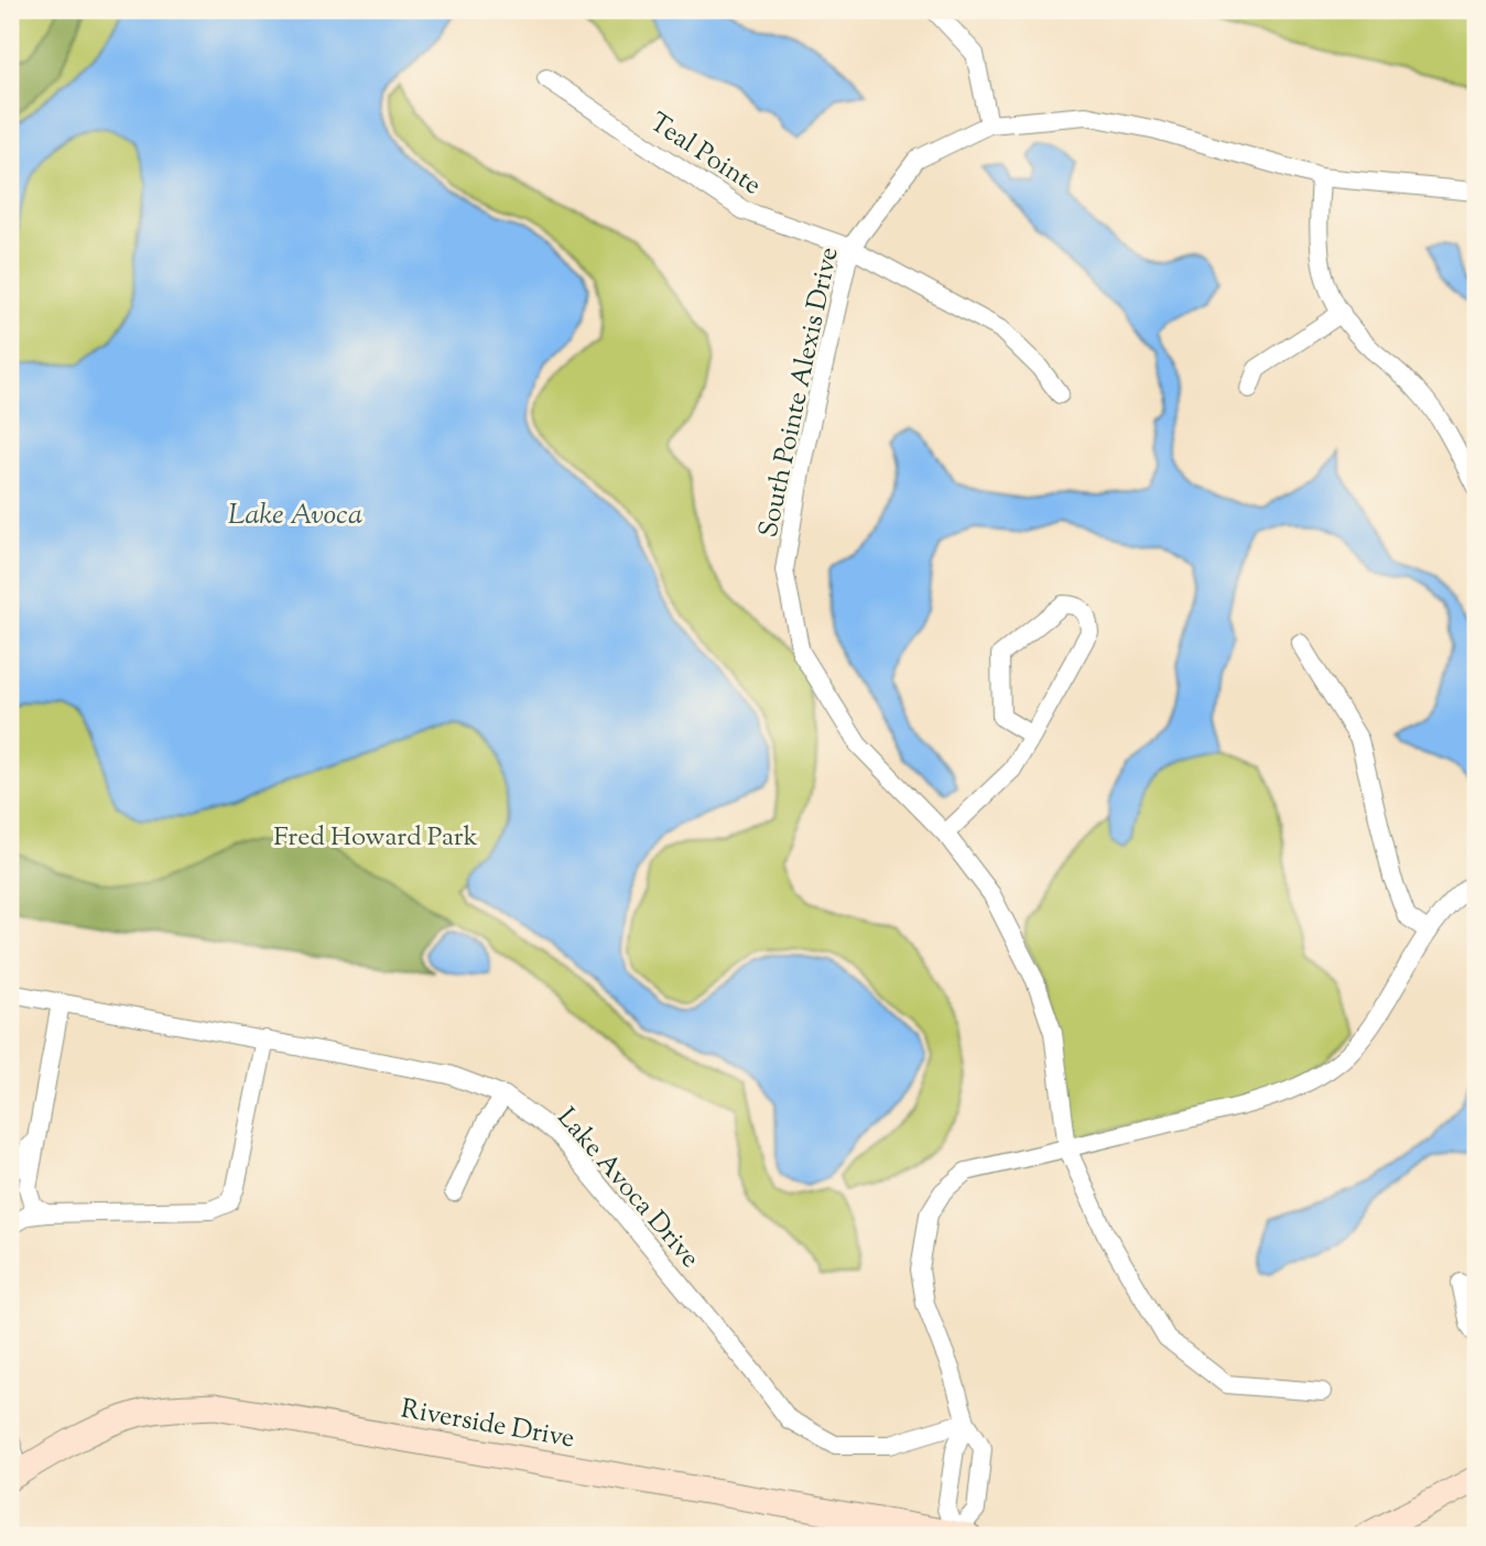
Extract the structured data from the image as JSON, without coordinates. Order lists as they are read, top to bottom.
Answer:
{
  "streets": {
    "street": [
      "Teal Pointe",
      "South Pointe Alexis Drive",
      "Lake Avoca Drive",
      "Riverside Drive"
    ]
  },
  "crossings": [
    ["Teal Pointe", "South Pointe Alexis Drive"]
  ],
  "water": ["Lake Avoca"],
  "parks": ["Fred Howard Park"]
}
